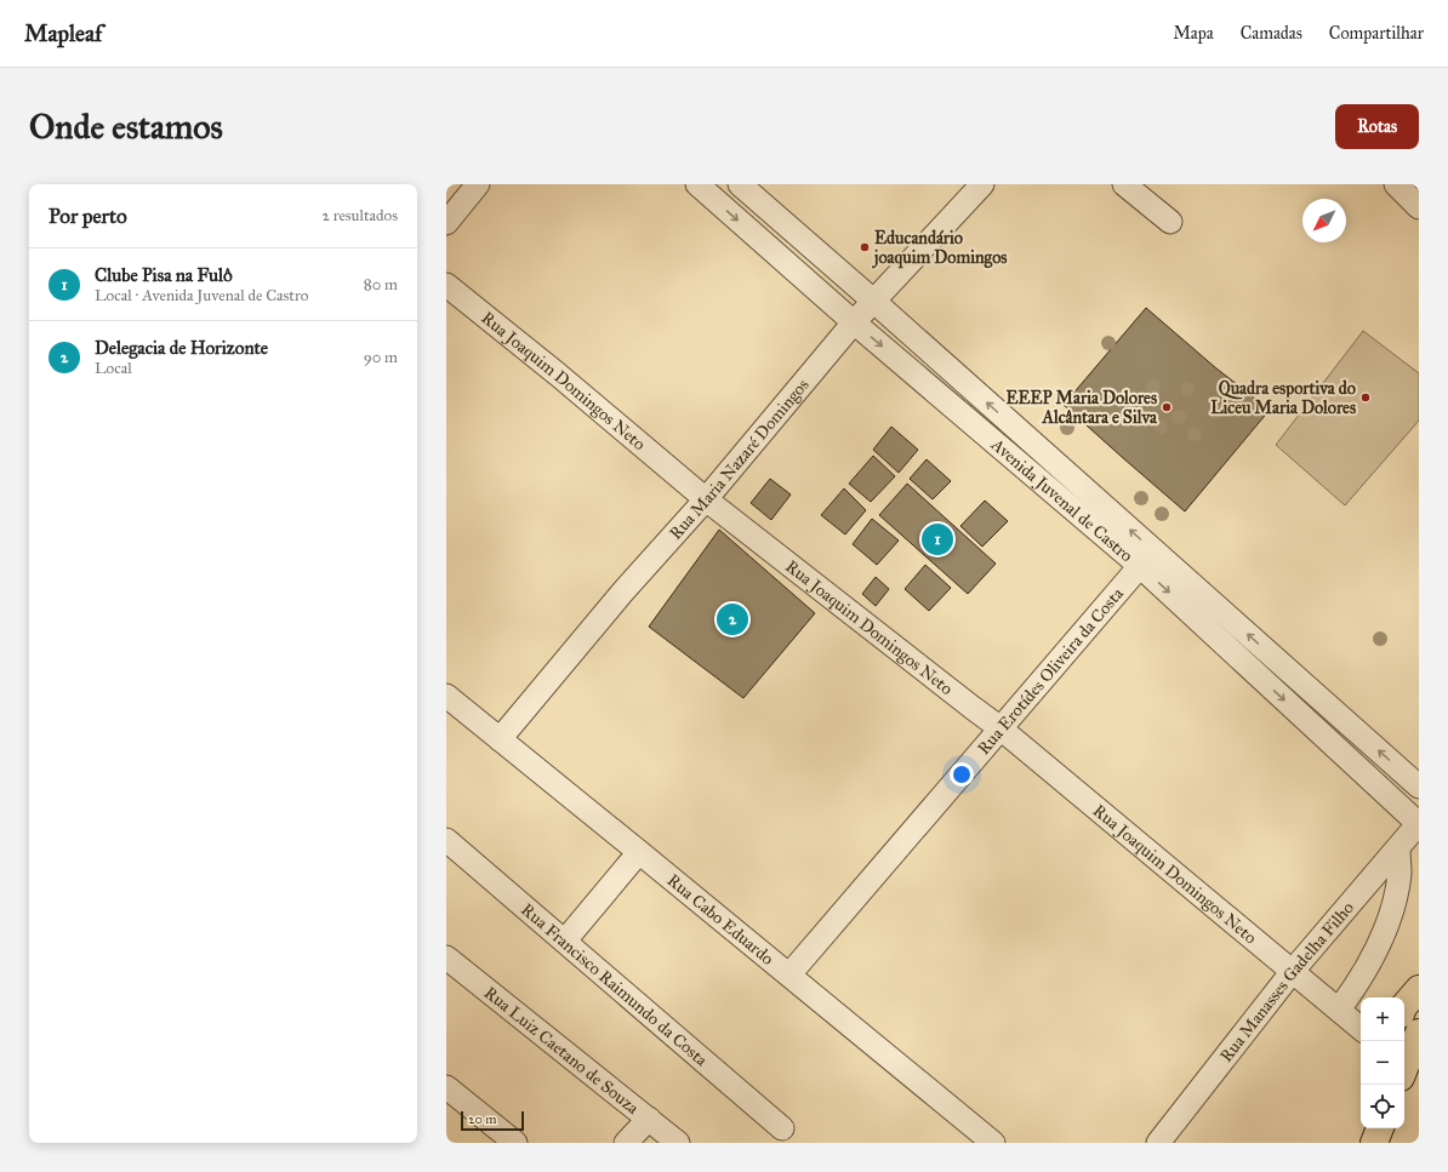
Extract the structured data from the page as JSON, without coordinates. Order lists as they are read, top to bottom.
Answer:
{
  "streets": {
    "street": [
      "Rua Joaquim Domingos Neto",
      "Rua Maria Nazaré Domingos",
      "Avenida Juvenal de Castro",
      "Rua Erotídes Oliveira da Costa",
      "Rua Cabo Eduardo",
      "Rua Manasses Gadelha Filho",
      "Rua Francisco Raimundo da Costa",
      "Rua Luiz Caetano de Souza"
    ]
  },
  "crossings": [
    ["Rua Joaquim Domingos Neto", "Rua Maria Nazaré Domingos"],
    ["Rua Joaquim Domingos Neto", "Rua Erotídes Oliveira da Costa"],
    ["Rua Joaquim Domingos Neto", "Rua Manasses Gadelha Filho"],
    ["Rua Maria Nazaré Domingos", "Avenida Juvenal de Castro"],
    ["Rua Maria Nazaré Domingos", "Rua Cabo Eduardo"],
    ["Avenida Juvenal de Castro", "Rua Erotídes Oliveira da Costa"],
    ["Avenida Juvenal de Castro", "Rua Manasses Gadelha Filho"],
    ["Rua Erotídes Oliveira da Costa", "Rua Cabo Eduardo"]
  ],
  "places": ["Educandário joaquim Domingos", "Quadra esportiva do Liceu Maria Dolores", "EEEP Maria Dolores Alcântara e Silva"],
  "scale_bar": "20 m",
  "north": "bottom left",
  "page": {
    "header": "Mapleaf",
    "nav": ["Mapa", "Camadas", "Compartilhar"],
    "buttons": "Rotas",
    "title": "Onde estamos",
    "heading": ["Por perto", "2 resultados"],
    "list": [
      {
        "mark": "1",
        "name": "Clube Pisa na Fulô",
        "note": "Local · Avenida Juvenal de Castro",
        "value": "80 m"
      },
      {
        "mark": "2",
        "name": "Delegacia de Horizonte",
        "note": "Local",
        "value": "90 m"
      }
    ],
    "pins": ["1", "2"],
    "map_buttons": ["+", "−"],
    "scale": "20 m"
  }
}
